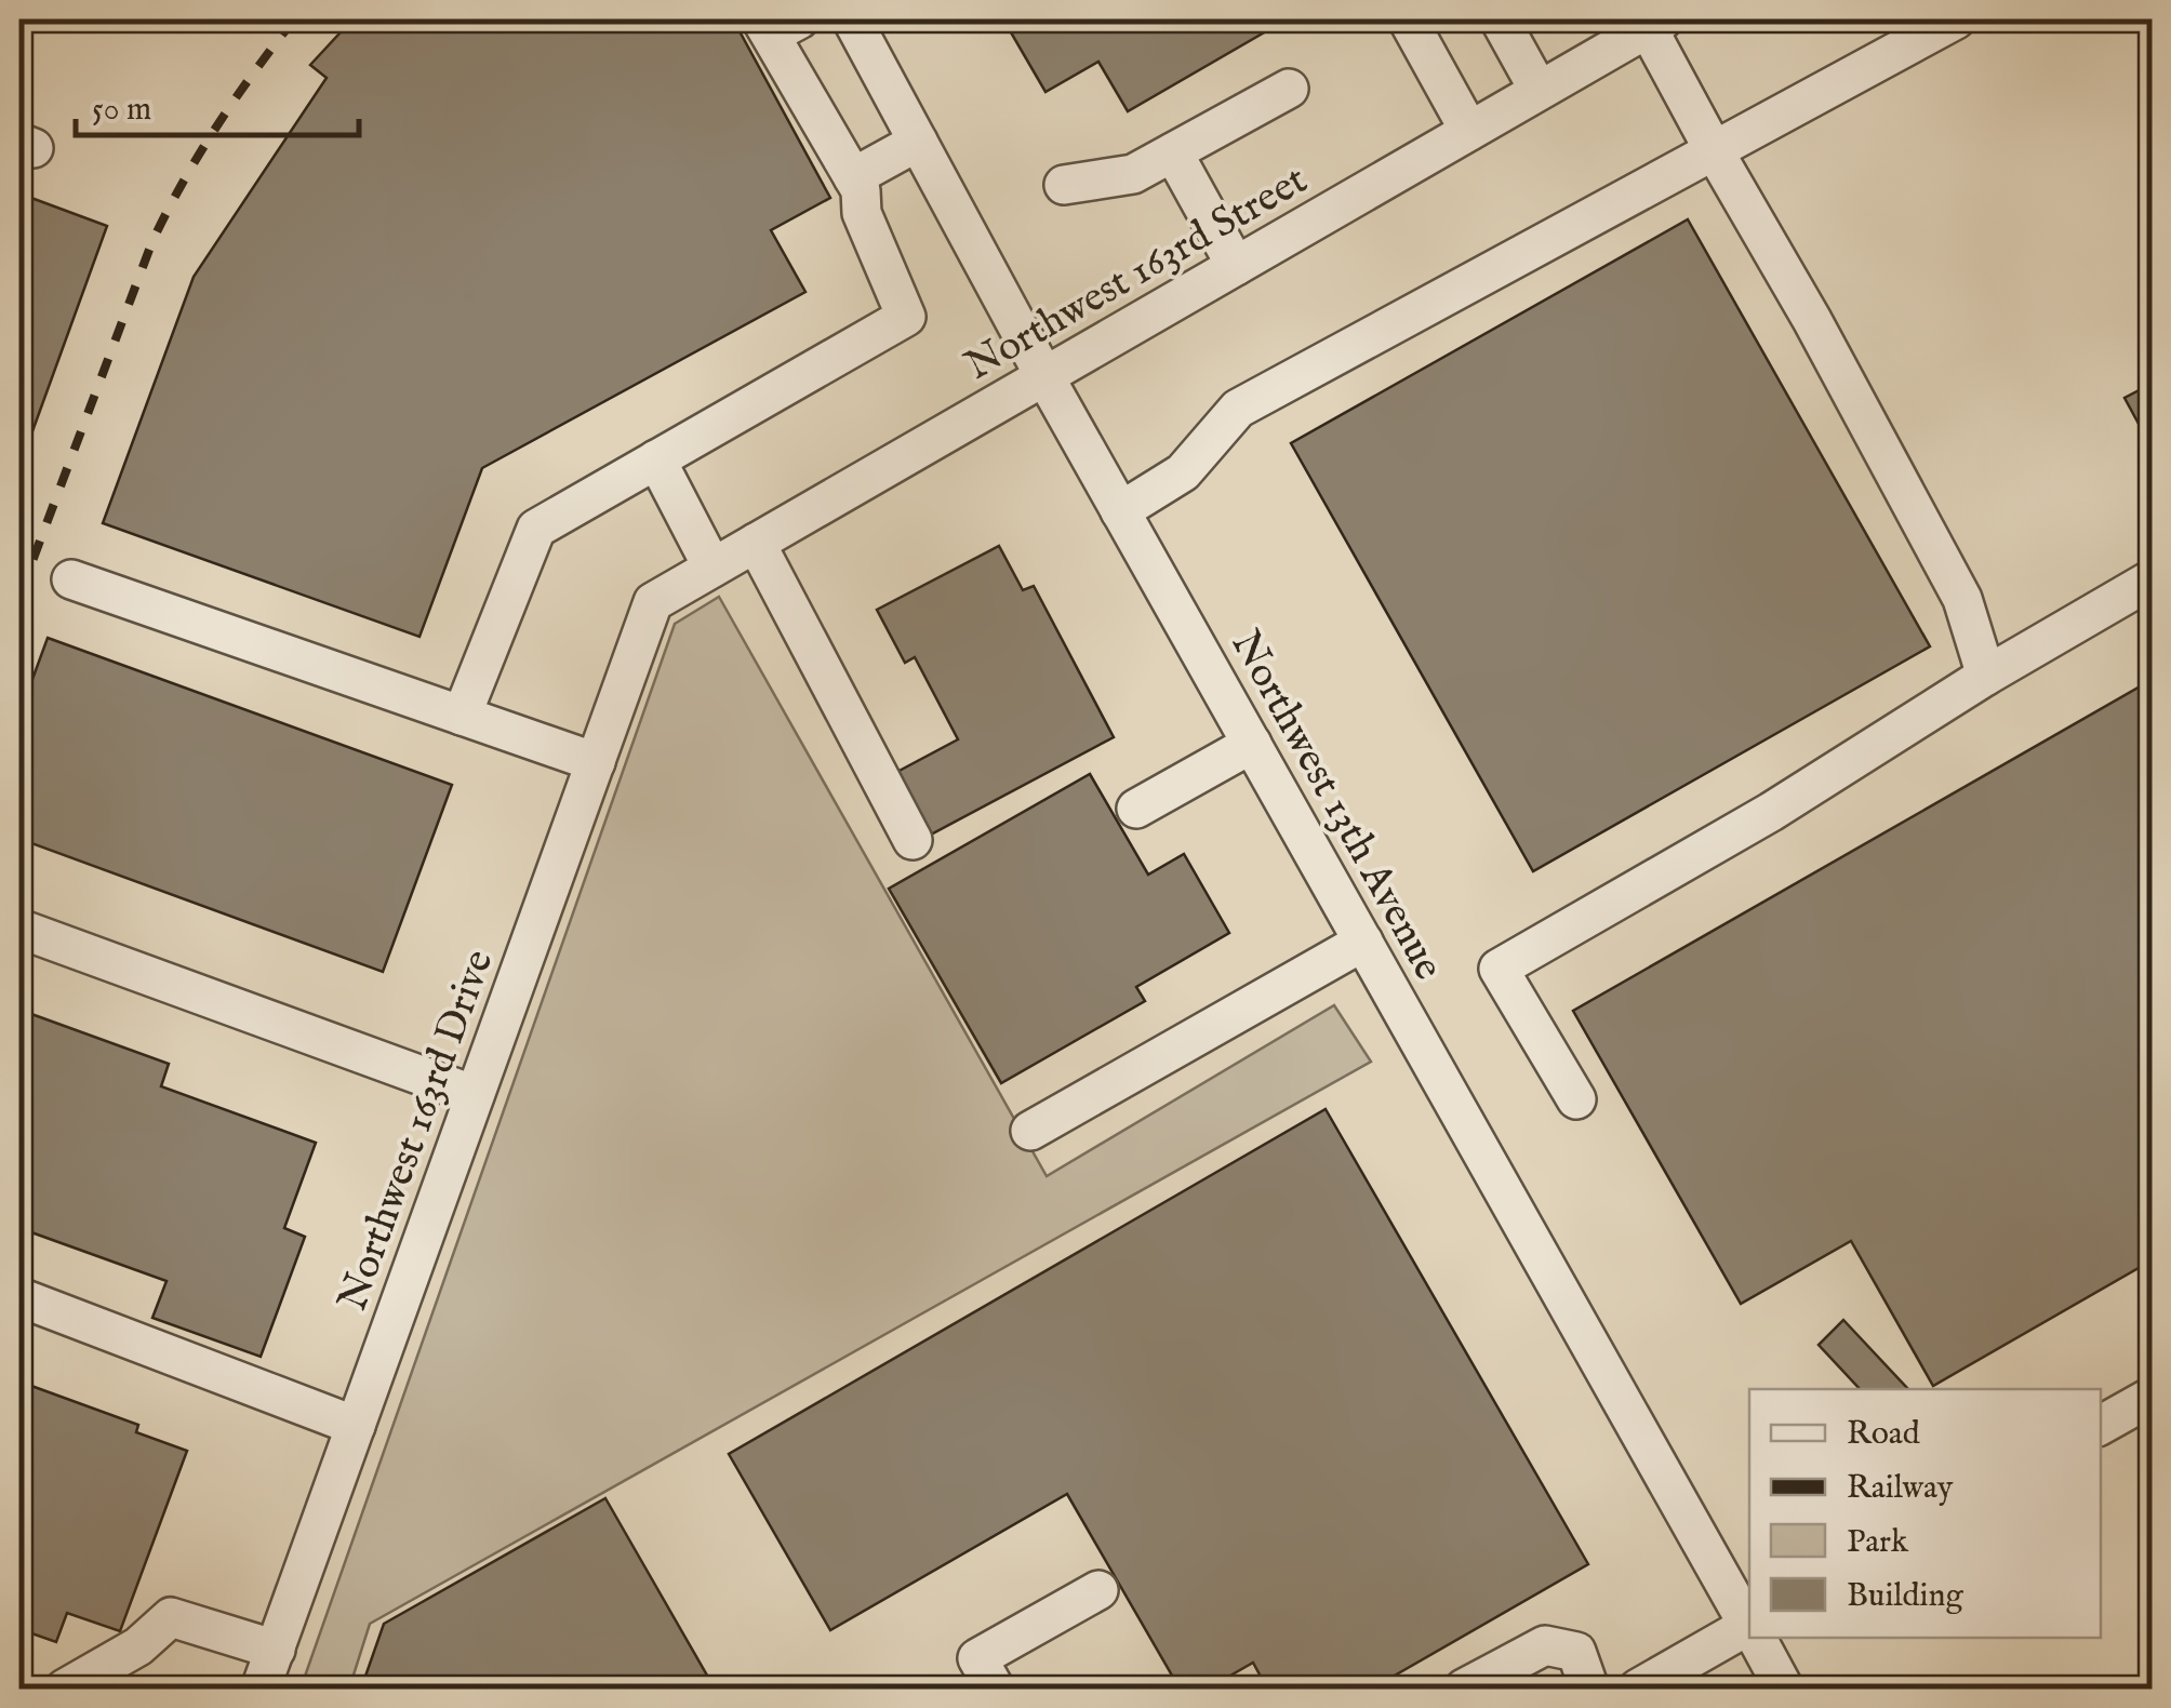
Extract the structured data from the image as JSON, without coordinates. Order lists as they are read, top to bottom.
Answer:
{
  "streets": {
    "street": ["Northwest 163rd Street", "Northwest 13th Avenue", "Northwest 163rd Drive"]
  },
  "crossings": [
    ["Northwest 163rd Street", "Northwest 13th Avenue"],
    ["Northwest 163rd Street", "Northwest 163rd Drive"]
  ],
  "legend": [
    "Road",
    "Railway",
    "Park",
    "Building"
  ],
  "scale_bar": "50 m"
}
